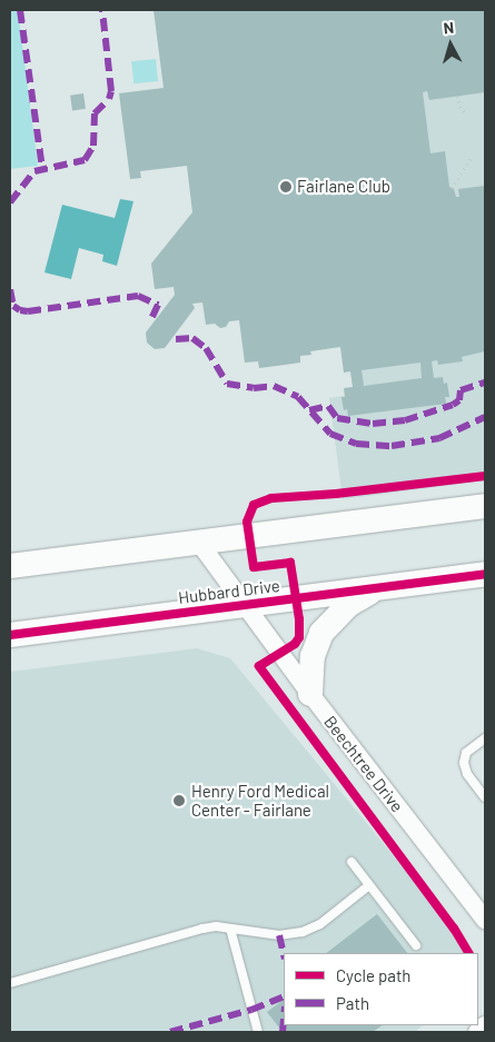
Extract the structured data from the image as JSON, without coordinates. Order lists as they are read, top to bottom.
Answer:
{
  "streets": {
    "street": ["Hubbard Drive", "Beechtree Drive"]
  },
  "crossings": [
    ["Hubbard Drive", "Beechtree Drive"]
  ],
  "places": ["Fairlane Club", "Henry Ford Medical Center - Fairlane"],
  "legend": ["Cycle path", "Path"],
  "north": "top"
}
